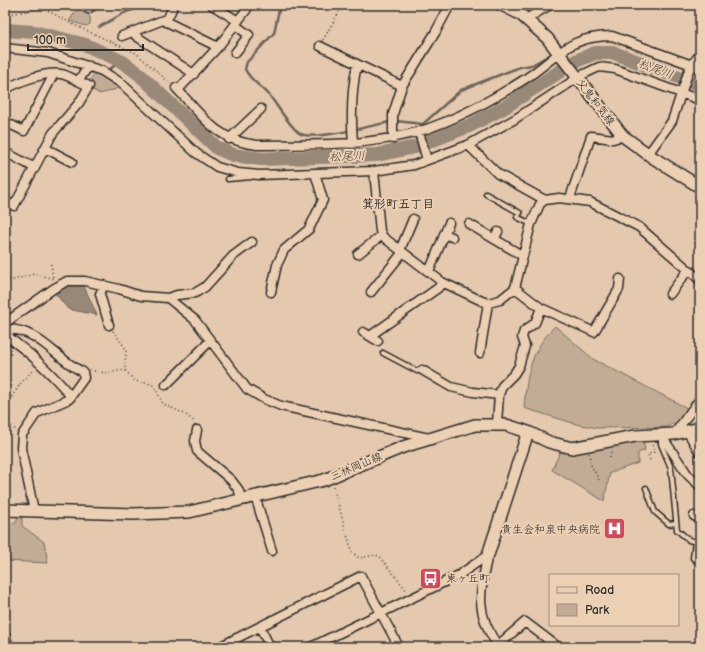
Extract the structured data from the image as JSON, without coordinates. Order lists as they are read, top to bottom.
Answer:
{
  "streets": {
    "main road": ["父鬼和気線", "三林岡山線"]
  },
  "districts": ["箕形町五丁目"],
  "water": ["松尾川"],
  "places": {
    "hospital": ["貴生会和泉中央病院"],
    "bus stop": ["東ヶ丘町"]
  },
  "legend": ["Road", "Park"],
  "scale_bar": "100 m"
}
